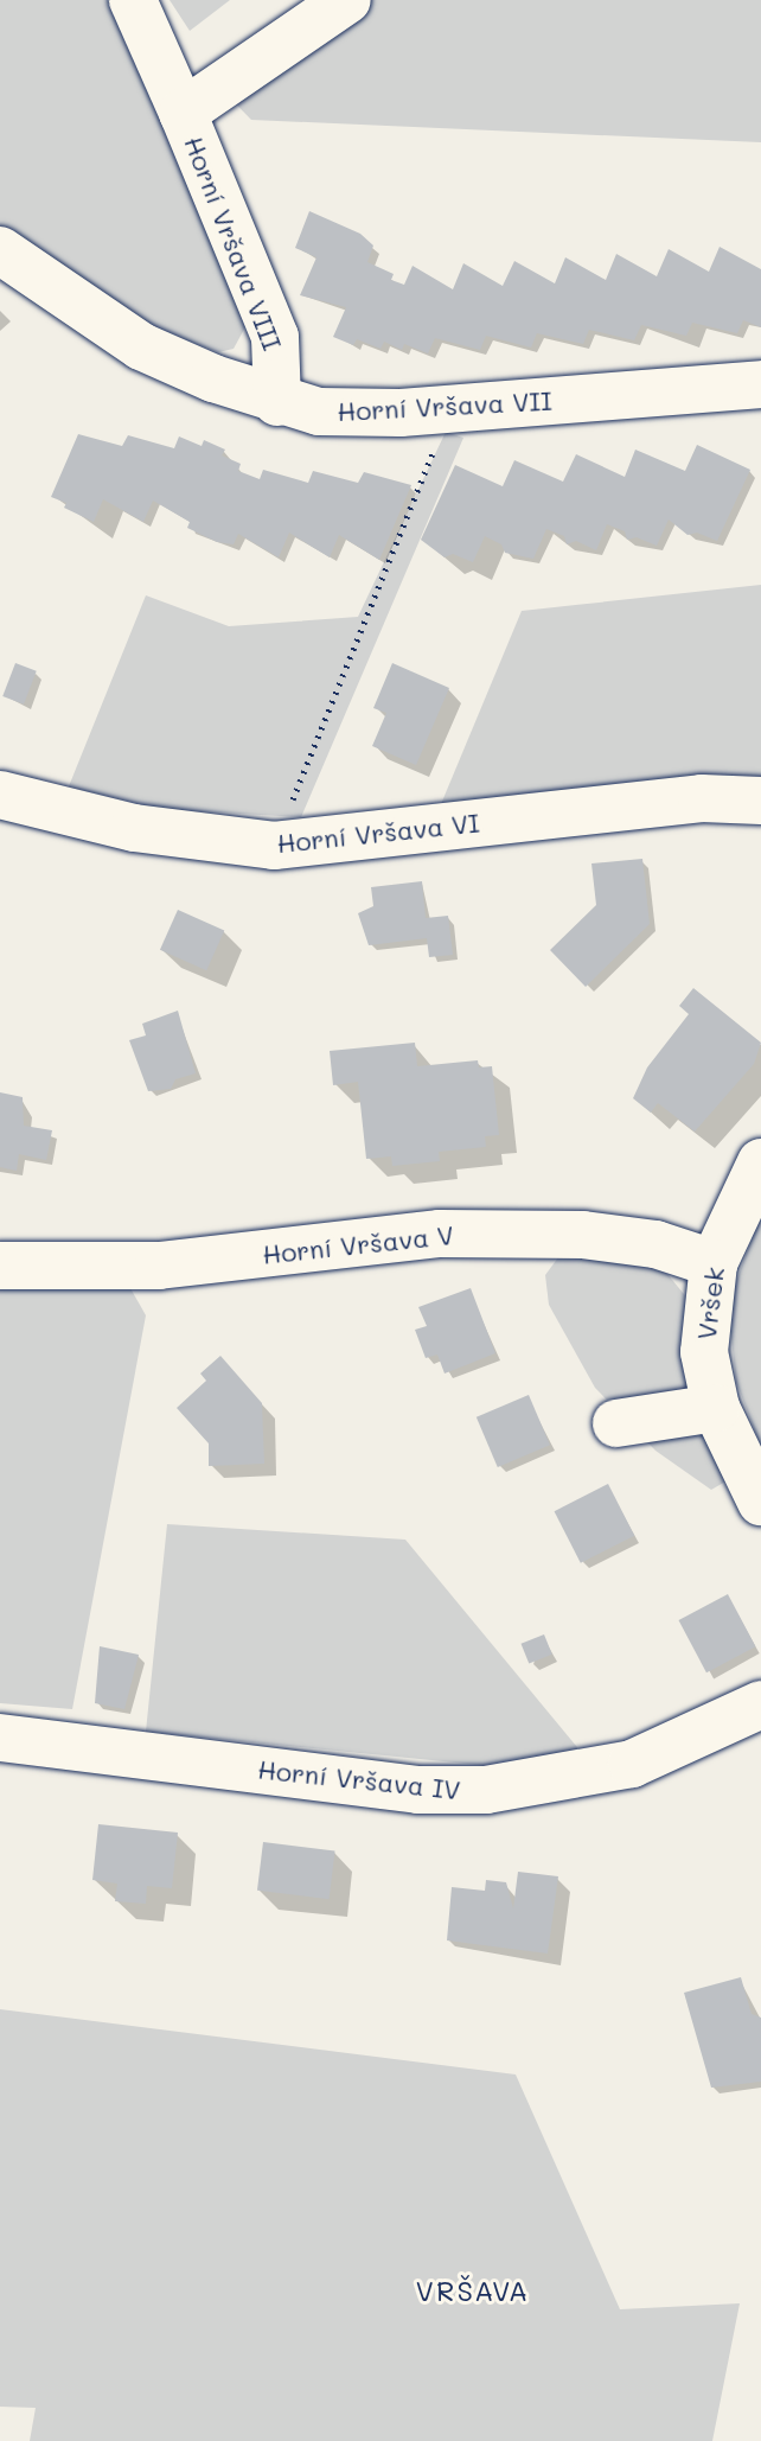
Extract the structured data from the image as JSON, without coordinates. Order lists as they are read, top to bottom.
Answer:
{
  "streets": {
    "street": [
      "Horní Vršava VIII",
      "Horní Vršava VII",
      "Horní Vršava VI",
      "Horní Vršava V",
      "Vršek",
      "Horní Vršava IV"
    ]
  },
  "crossings": [
    ["Horní Vršava VIII", "Horní Vršava VII"],
    ["Horní Vršava V", "Vršek"]
  ],
  "districts": ["VRŠAVA"]
}
